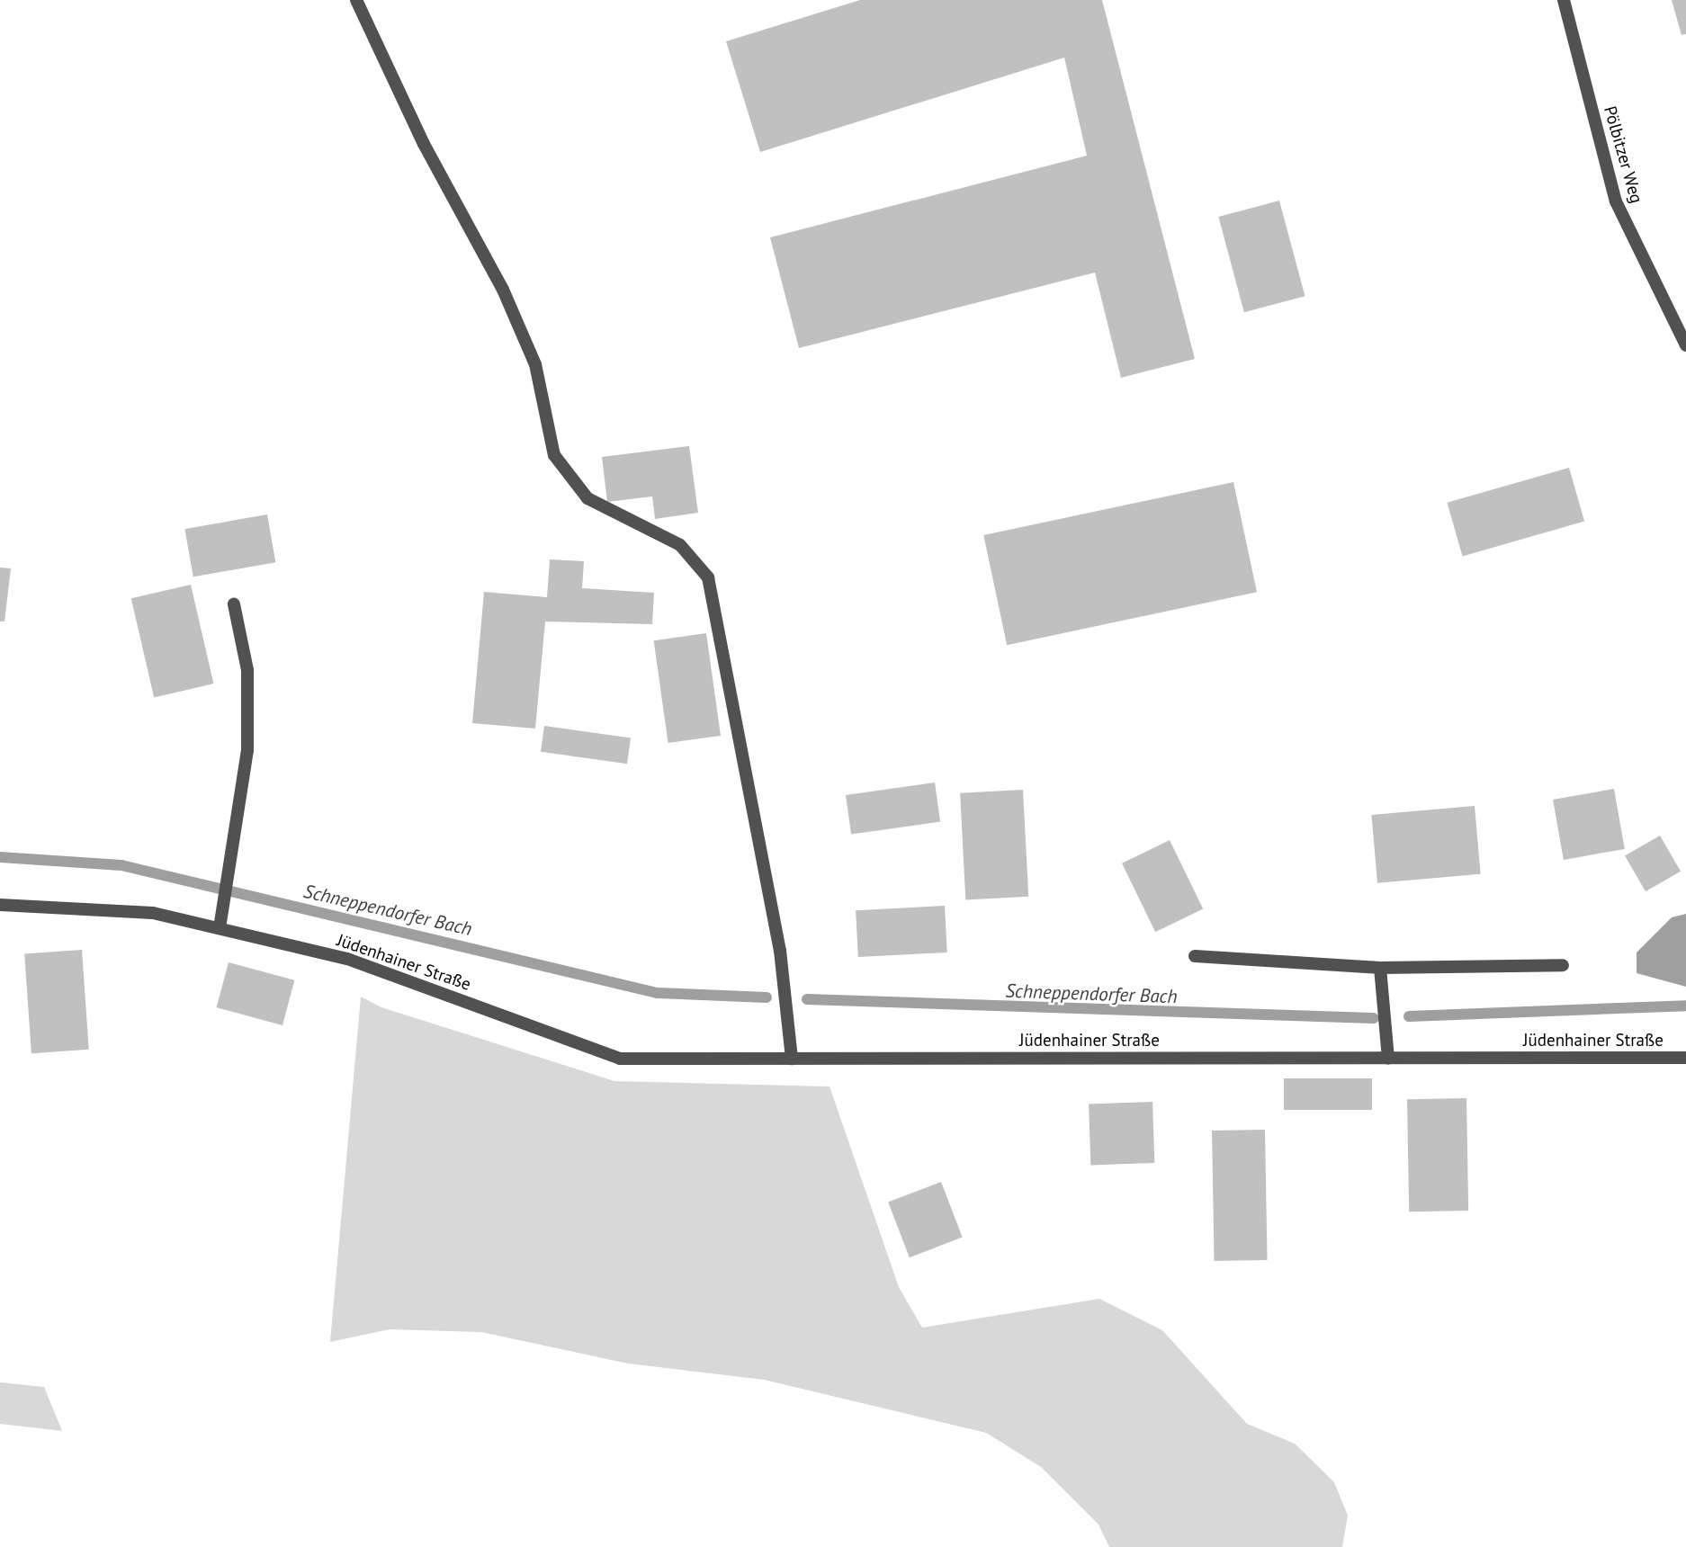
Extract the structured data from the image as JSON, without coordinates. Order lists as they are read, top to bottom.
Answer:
{
  "streets": {
    "street": ["Pölbitzer Weg", "Jüdenhainer Straße"]
  },
  "water": ["Schneppendorfer Bach"]
}
